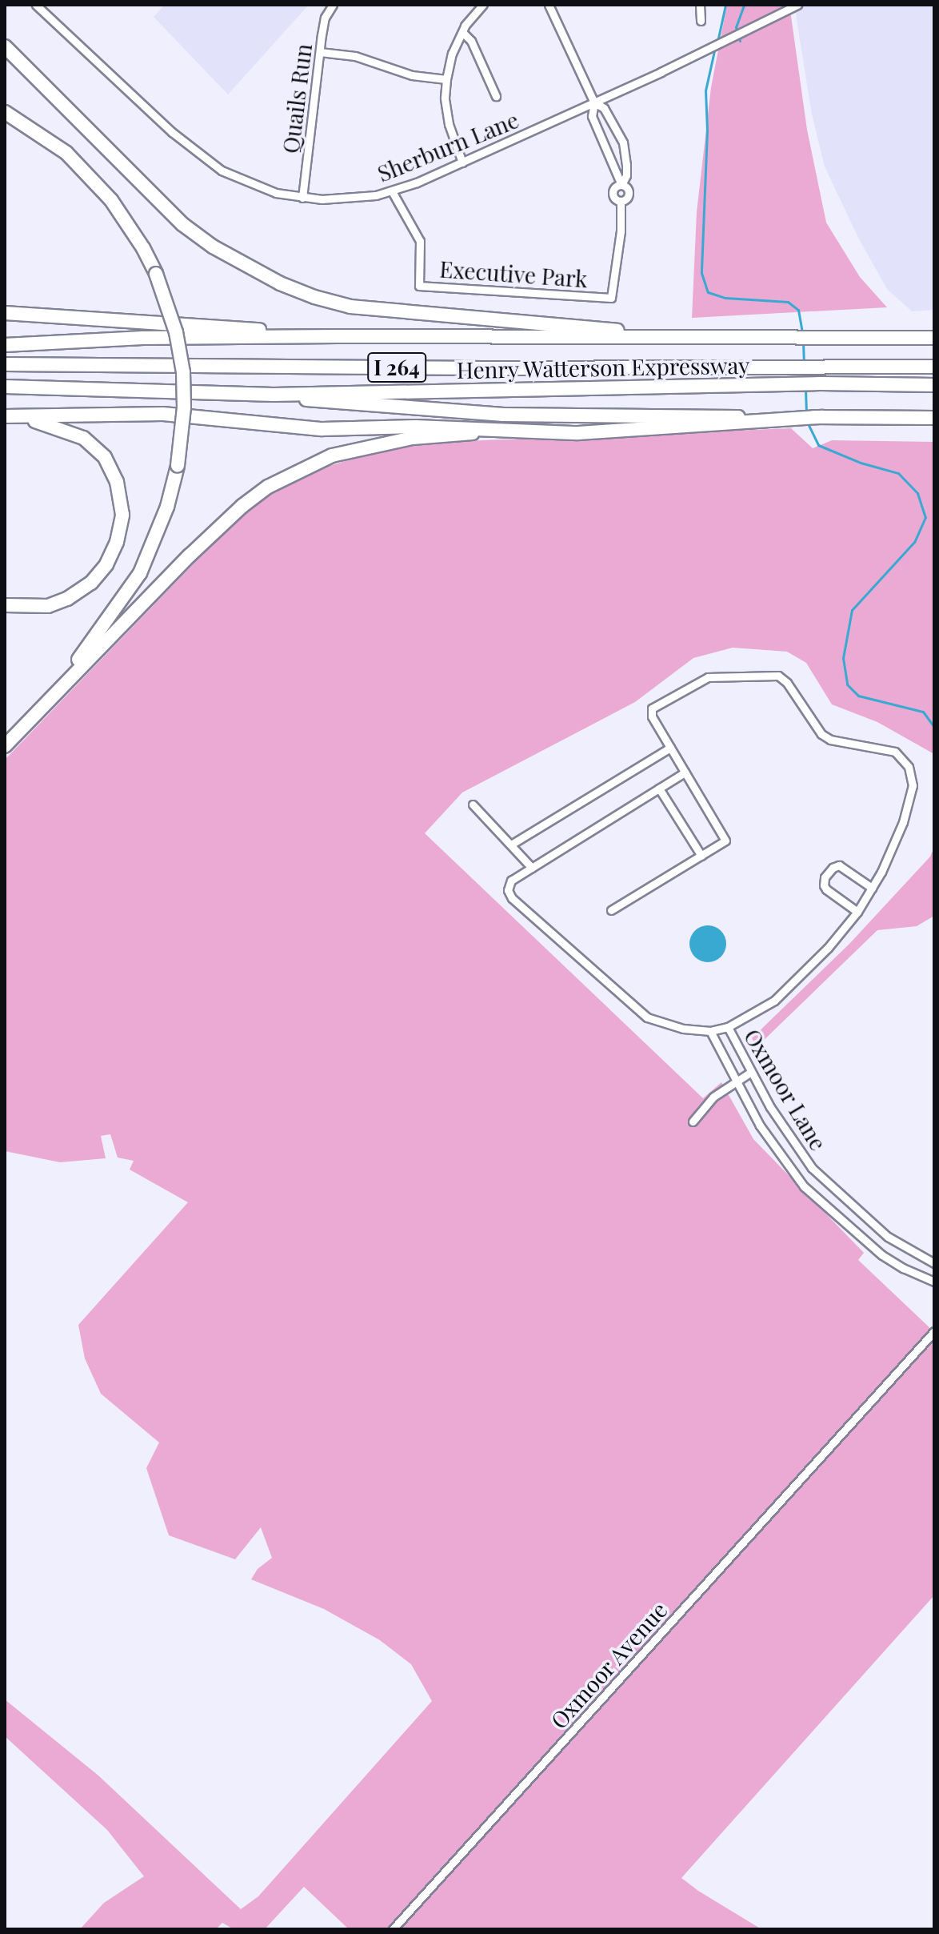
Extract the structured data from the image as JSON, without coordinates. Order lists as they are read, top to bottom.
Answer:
{
  "streets": {
    "highway": ["I 264", "Henry Watterson Expressway"],
    "street": [
      "Quails Run",
      "Sherburn Lane",
      "Executive Park",
      "Oxmoor Lane",
      "Oxmoor Avenue"
    ]
  },
  "crossings": [
    ["Quails Run", "Sherburn Lane"],
    ["Sherburn Lane", "Executive Park"]
  ]
}
